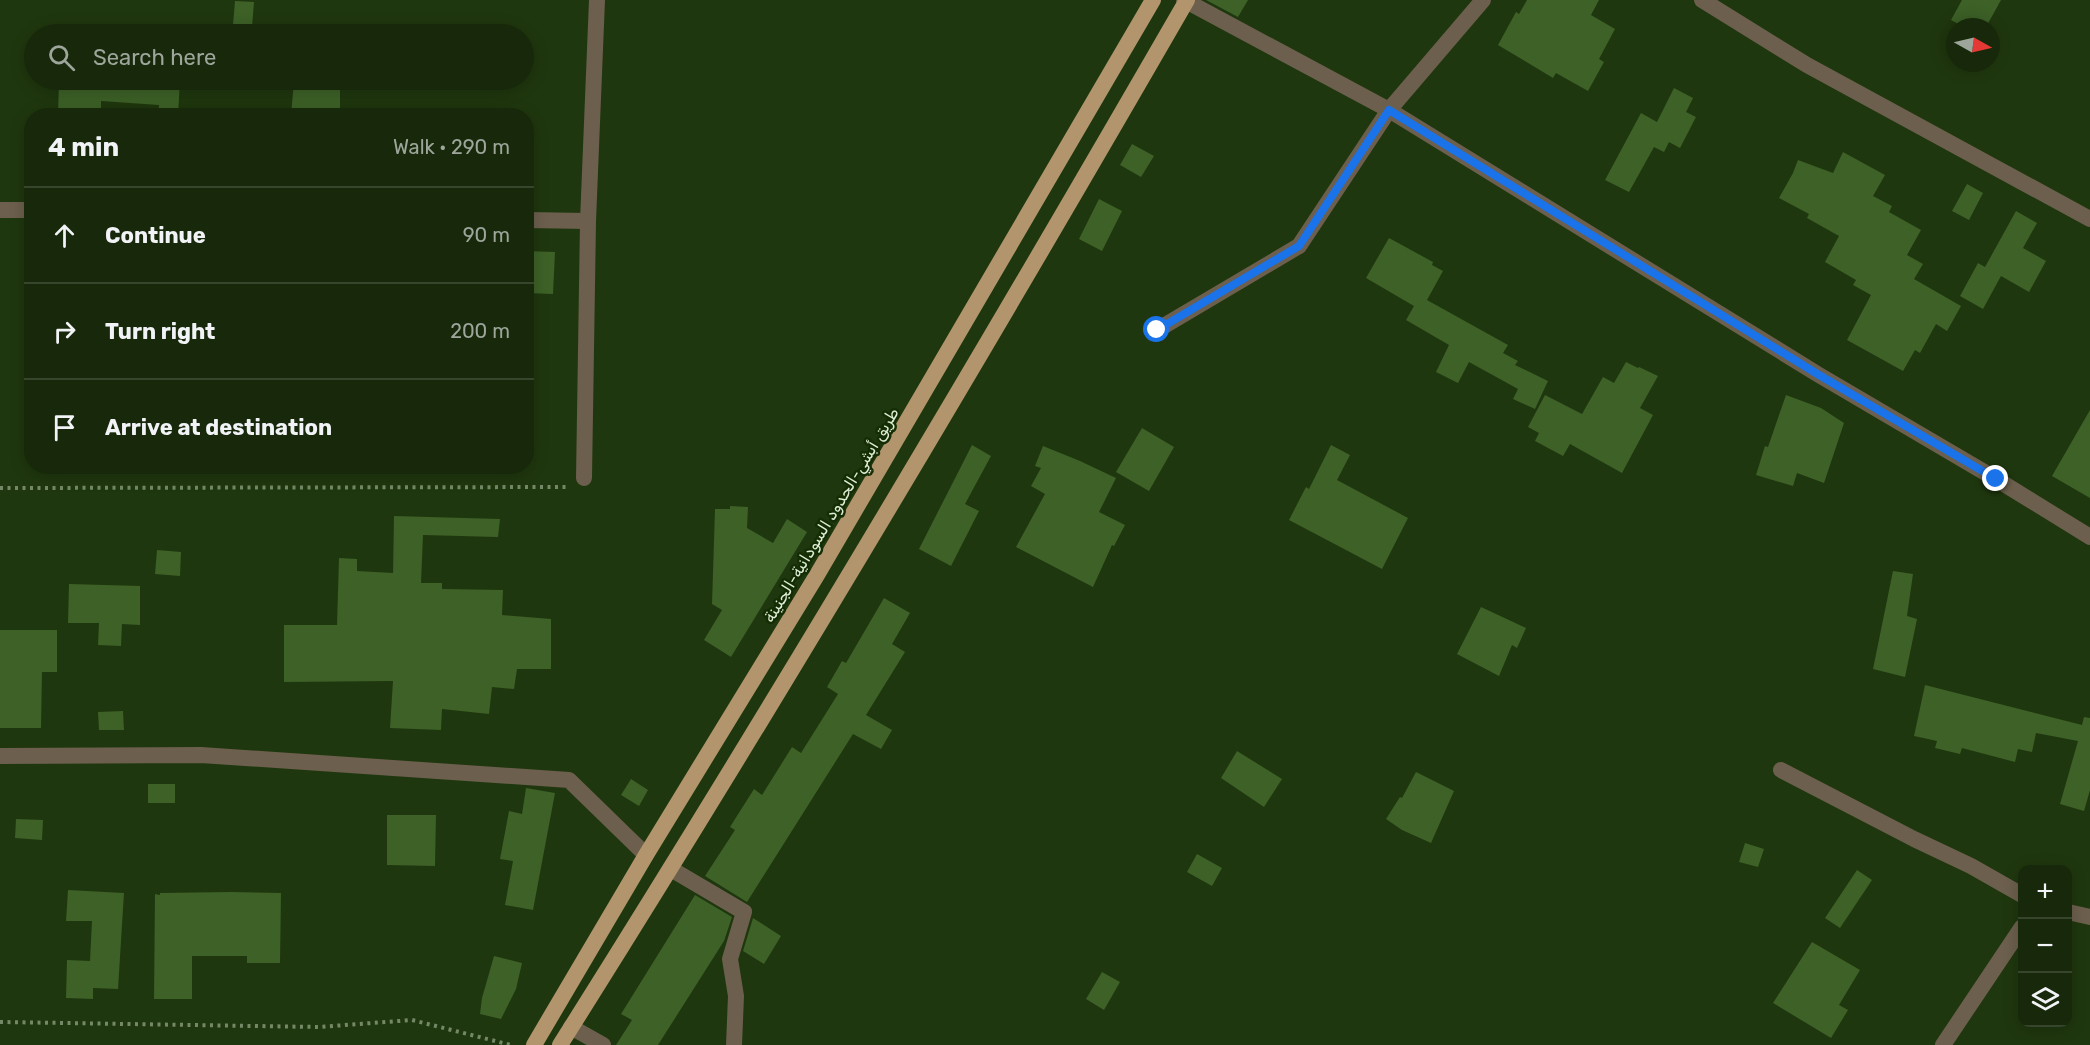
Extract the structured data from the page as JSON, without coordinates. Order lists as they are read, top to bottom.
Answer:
{
  "streets": {
    "highway": ["طريق أبشي-الحدود السودانية-الجنينة"]
  },
  "north": "right",
  "page": {
    "search": "Search here",
    "heading": ["4 min", "Walk · 290 m"],
    "list": [
      ["Continue", "90 m"],
      ["Turn right", "200 m"],
      "Arrive at destination"
    ],
    "map_buttons": ["+", "−"]
  }
}
